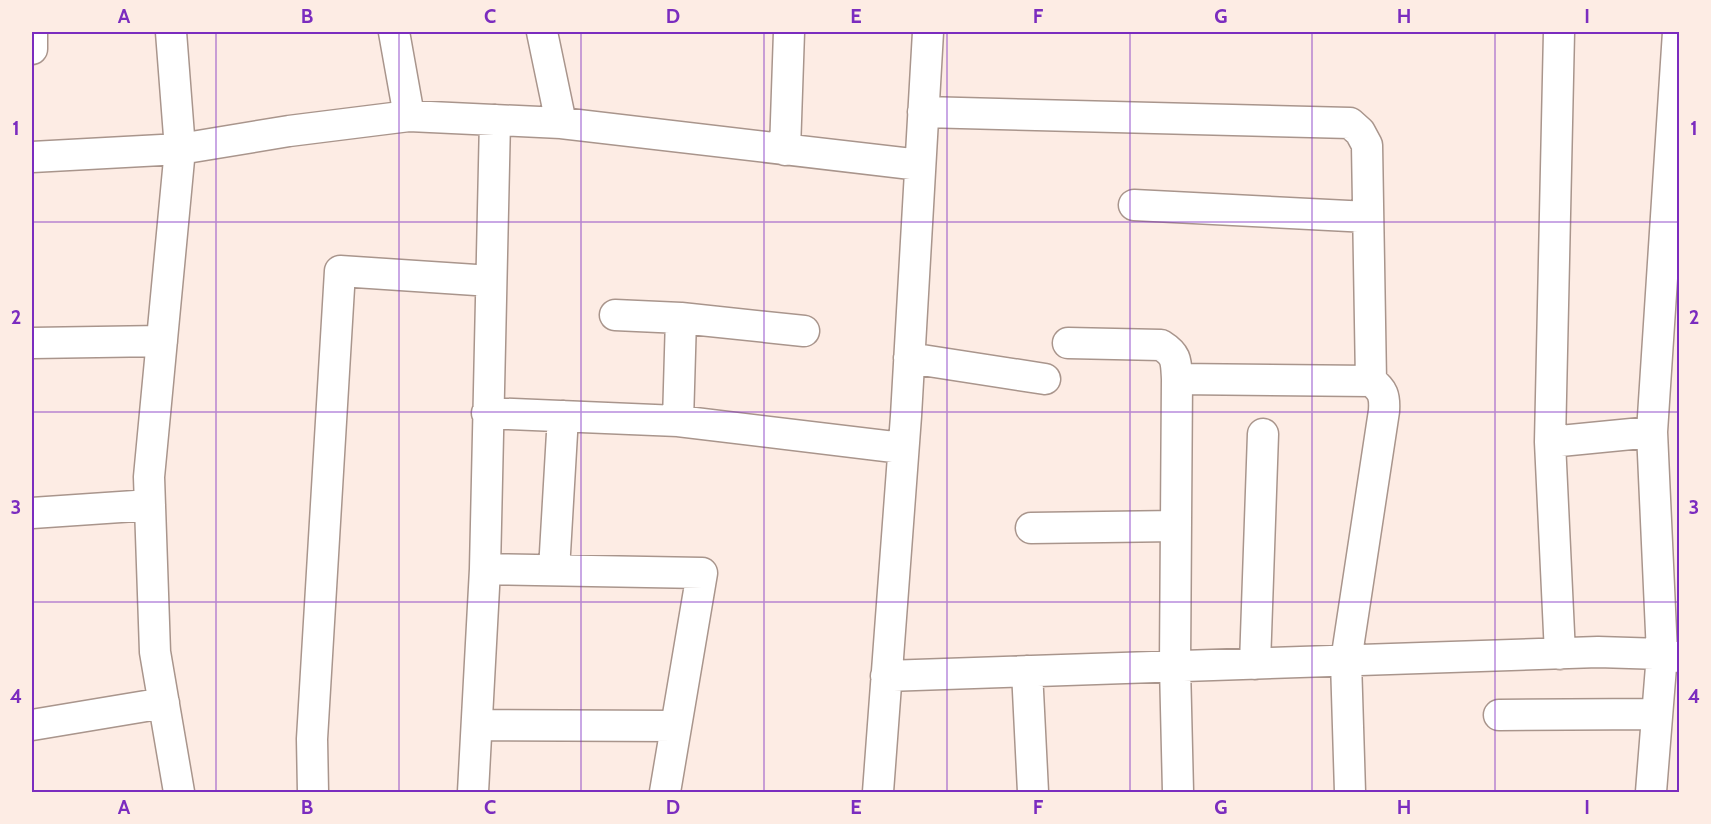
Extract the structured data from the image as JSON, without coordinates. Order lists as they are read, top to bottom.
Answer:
{
  "grid": {
    "columns": [
      "A",
      "B",
      "C",
      "D",
      "E",
      "F",
      "G",
      "H",
      "I"
    ],
    "rows": [
      "1",
      "2",
      "3",
      "4"
    ]
  }
}
